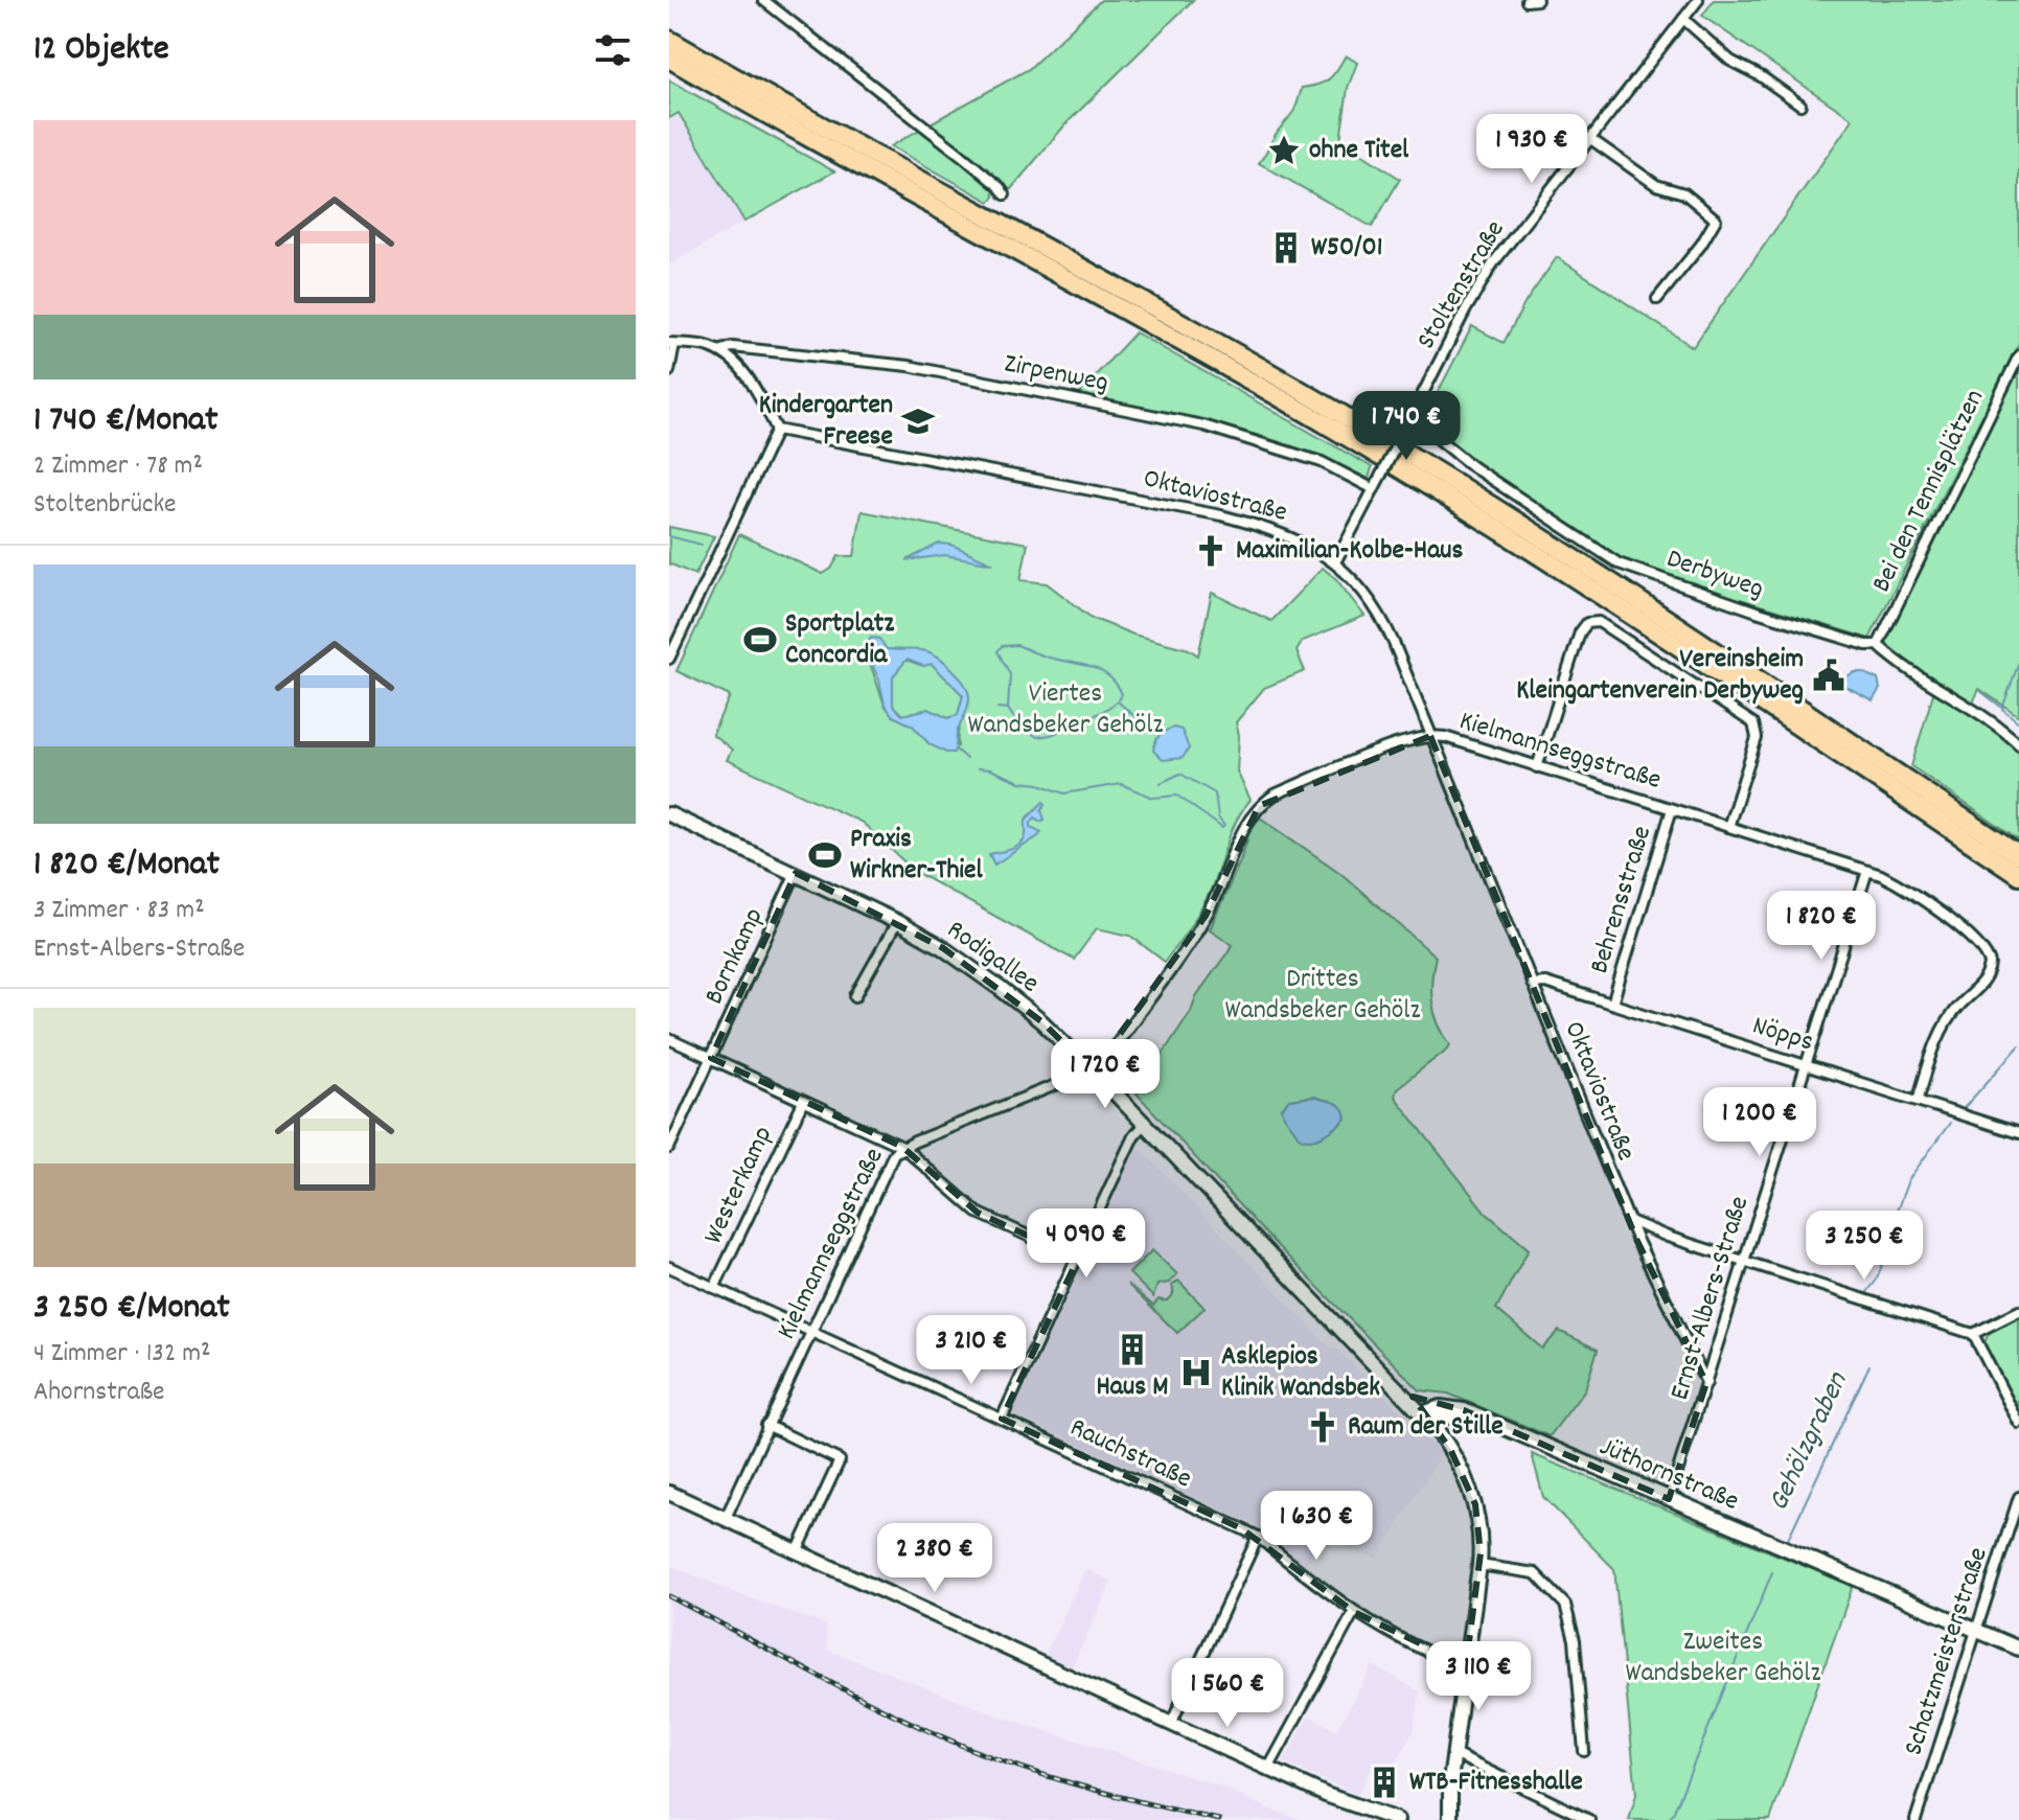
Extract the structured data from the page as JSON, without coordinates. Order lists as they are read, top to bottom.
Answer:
{
  "streets": {
    "street": [
      "Stoltenstraße",
      "Zirpenweg",
      "Bei den Tennisplätzen",
      "Oktaviostraße",
      "Derbyweg",
      "Kielmannseggstraße",
      "Behrensstraße",
      "Bornkamp",
      "Rodigallee",
      "Nöpps",
      "Westerkamp",
      "Ernst-Albers-Straße",
      "Rauchstraße",
      "Jüthornstraße",
      "Schatzmeisterstraße"
    ]
  },
  "crossings": [
    ["Stoltenstraße", "Zirpenweg"],
    ["Stoltenstraße", "Oktaviostraße"],
    ["Stoltenstraße", "Derbyweg"],
    ["Bei den Tennisplätzen", "Derbyweg"],
    ["Oktaviostraße", "Kielmannseggstraße"],
    ["Oktaviostraße", "Nöpps"],
    ["Oktaviostraße", "Ernst-Albers-Straße"],
    ["Kielmannseggstraße", "Behrensstraße"],
    ["Kielmannseggstraße", "Rodigallee"],
    ["Kielmannseggstraße", "Nöpps"],
    ["Kielmannseggstraße", "Ernst-Albers-Straße"],
    ["Kielmannseggstraße", "Rauchstraße"],
    ["Behrensstraße", "Nöpps"],
    ["Bornkamp", "Rodigallee"],
    ["Nöpps", "Ernst-Albers-Straße"],
    ["Westerkamp", "Rauchstraße"],
    ["Ernst-Albers-Straße", "Jüthornstraße"],
    ["Jüthornstraße", "Schatzmeisterstraße"]
  ],
  "water": ["Gehölzgraben"],
  "parks": ["Viertes Wandsbeker Gehölz", "Drittes Wandsbeker Gehölz", "Zweites Wandsbeker Gehölz"],
  "places": {
    "place": ["ohne Titel"],
    "building": ["W50/01", "Haus M", "WTB-Fitnesshalle"],
    "school or university": ["Kindergarten Freese"],
    "church": ["Maximilian-Kolbe-Haus", "Raum der Stille"],
    "sports": ["Sportplatz Concordia", "Praxis Wirkner-Thiel"],
    "public building": ["Vereinsheim Kleingartenverein Derbyweg"],
    "hospital": ["Asklepios Klinik Wandsbek"]
  },
  "page": {
    "heading": "12 Objekte",
    "list": [
      {
        "name": "1 740 €/Monat",
        "note": "2 Zimmer · 78 m² · Stoltenbrücke"
      },
      {
        "name": "1 820 €/Monat",
        "note": "3 Zimmer · 83 m² · Ernst-Albers-Straße"
      },
      {
        "name": "3 250 €/Monat",
        "note": "4 Zimmer · 132 m² · Ahornstraße"
      }
    ],
    "price": [
      "1 930 €",
      "1 740 €",
      "1 820 €",
      "1 720 €",
      "1 200 €",
      "4 090 €",
      "3 250 €",
      "3 210 €",
      "1 630 €",
      "2 380 €",
      "3 110 €",
      "1 560 €"
    ]
  }
}
